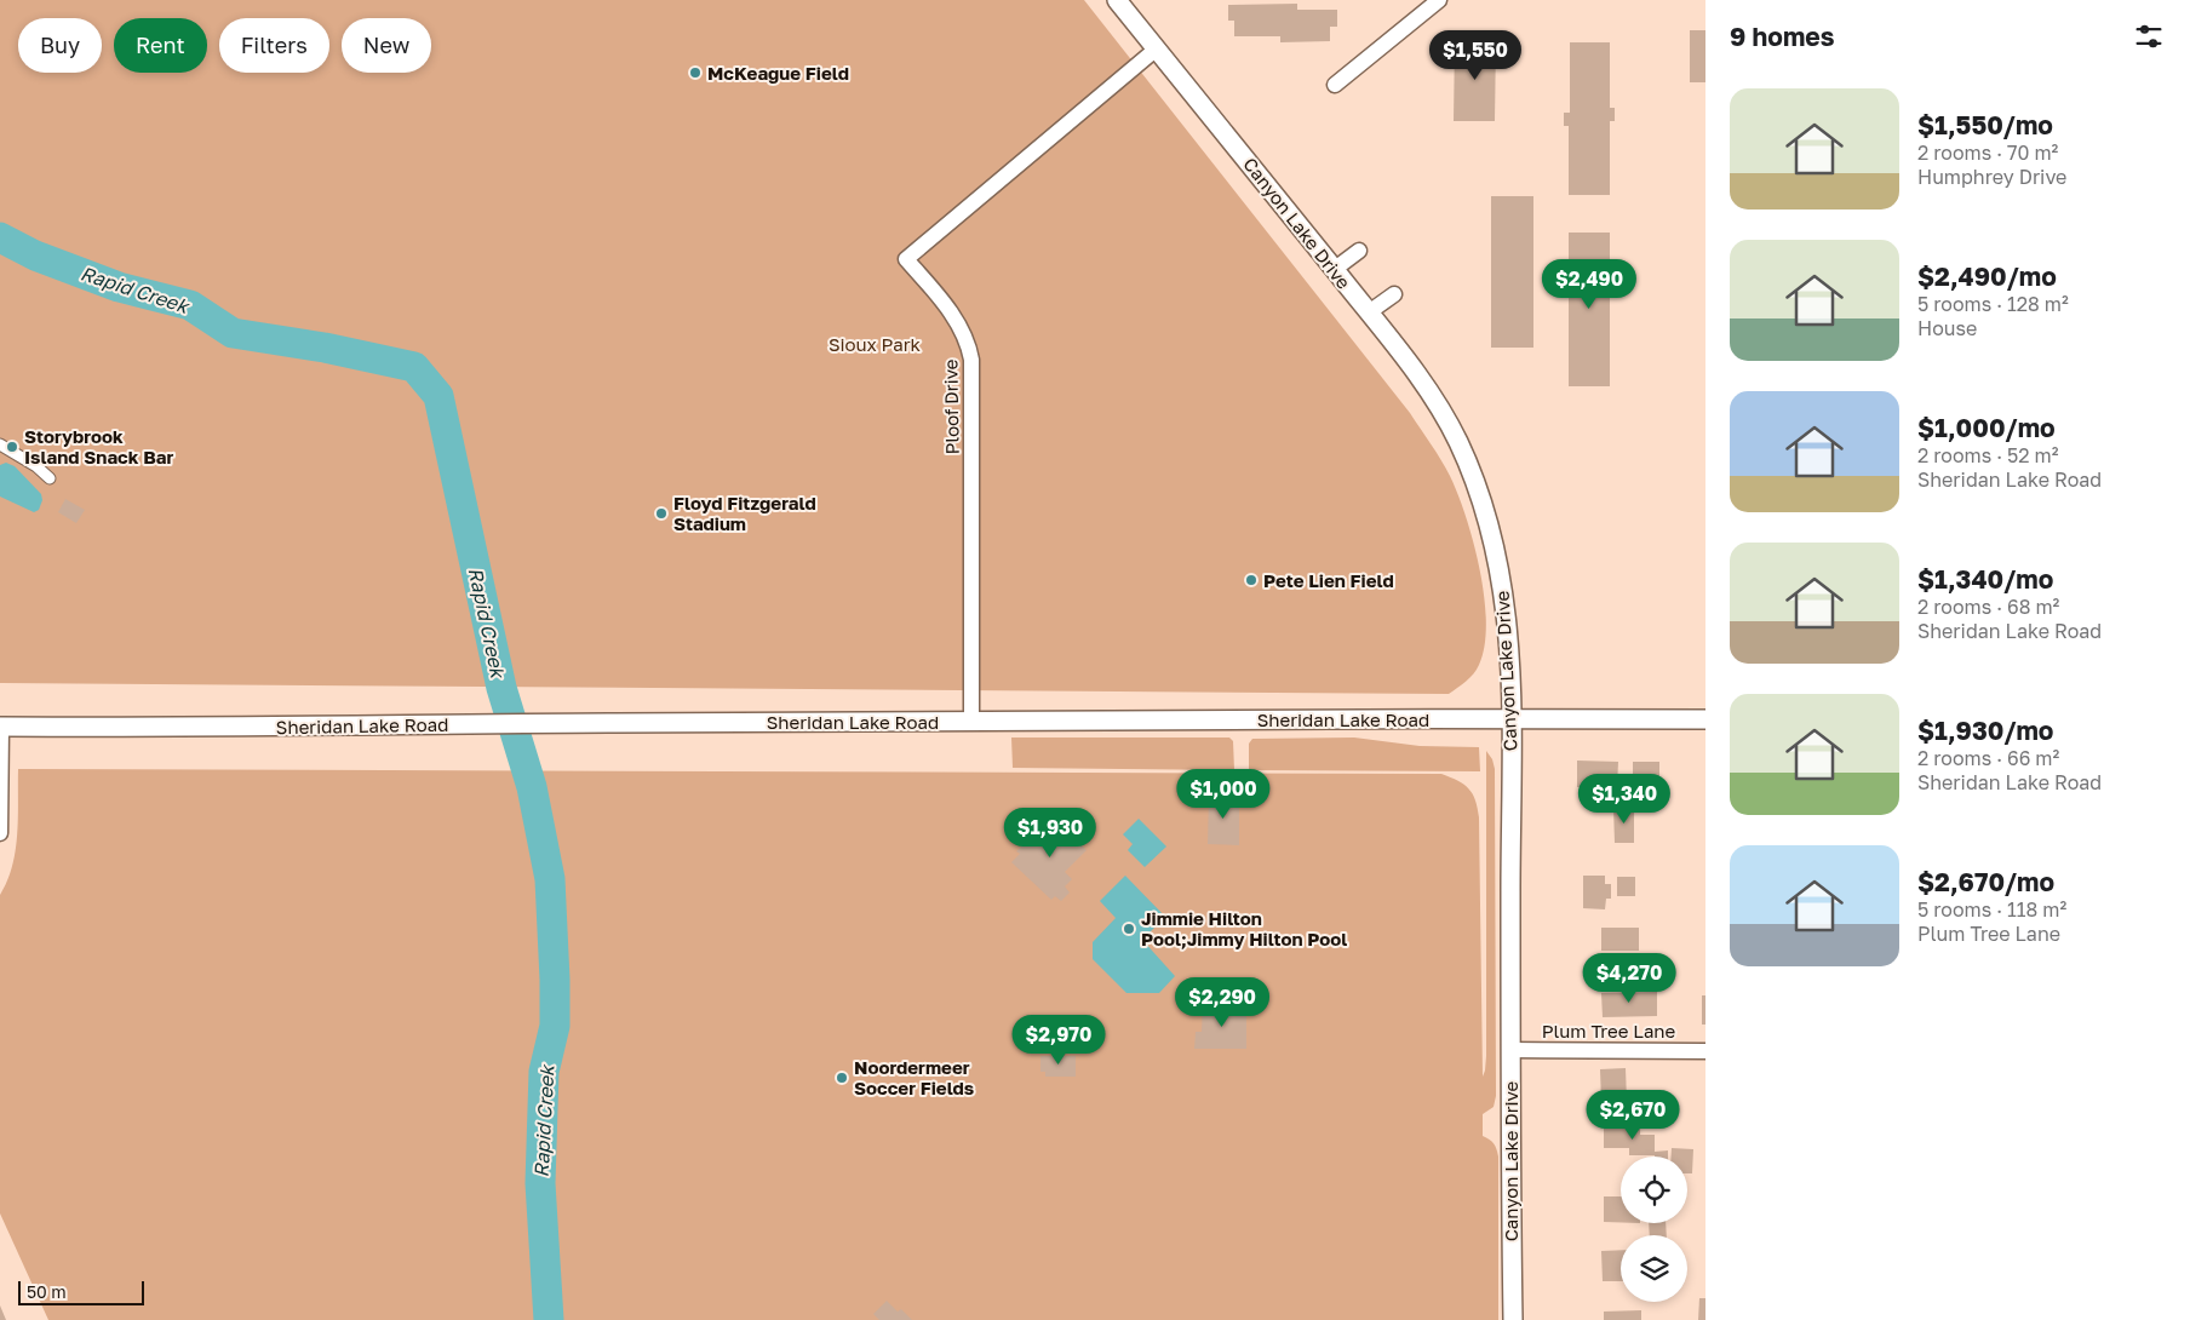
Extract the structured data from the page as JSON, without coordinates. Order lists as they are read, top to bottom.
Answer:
{
  "streets": {
    "street": [
      "Canyon Lake Drive",
      "Ploof Drive",
      "Sheridan Lake Road",
      "Plum Tree Lane"
    ]
  },
  "crossings": [
    ["Canyon Lake Drive", "Ploof Drive"],
    ["Canyon Lake Drive", "Sheridan Lake Road"],
    ["Canyon Lake Drive", "Plum Tree Lane"],
    ["Ploof Drive", "Sheridan Lake Road"]
  ],
  "water": ["Rapid Creek"],
  "parks": ["Sioux Park"],
  "places": [
    "McKeague Field",
    "Storybrook Island Snack Bar",
    "Floyd Fitzgerald Stadium",
    "Pete Lien Field",
    "Jimmie Hilton Pool;Jimmy Hilton Pool",
    "Noordermeer Soccer Fields"
  ],
  "scale_bar": "50 m",
  "page": {
    "heading": "9 homes",
    "chip": [
      "Buy",
      "Rent",
      "Filters",
      "New"
    ],
    "price": [
      "$1,550",
      "$2,490",
      "$1,000",
      "$1,340",
      "$1,930",
      "$4,270",
      "$2,290",
      "$2,970",
      "$2,670"
    ],
    "list": [
      {
        "name": "$1,550/mo",
        "note": "2 rooms · 70 m² · Humphrey Drive"
      },
      {
        "name": "$2,490/mo",
        "note": "5 rooms · 128 m² · House"
      },
      {
        "name": "$1,000/mo",
        "note": "2 rooms · 52 m² · Sheridan Lake Road"
      },
      {
        "name": "$1,340/mo",
        "note": "2 rooms · 68 m² · Sheridan Lake Road"
      },
      {
        "name": "$1,930/mo",
        "note": "2 rooms · 66 m² · Sheridan Lake Road"
      },
      {
        "name": "$2,670/mo",
        "note": "5 rooms · 118 m² · Plum Tree Lane"
      }
    ],
    "scale": "50 m"
  }
}
